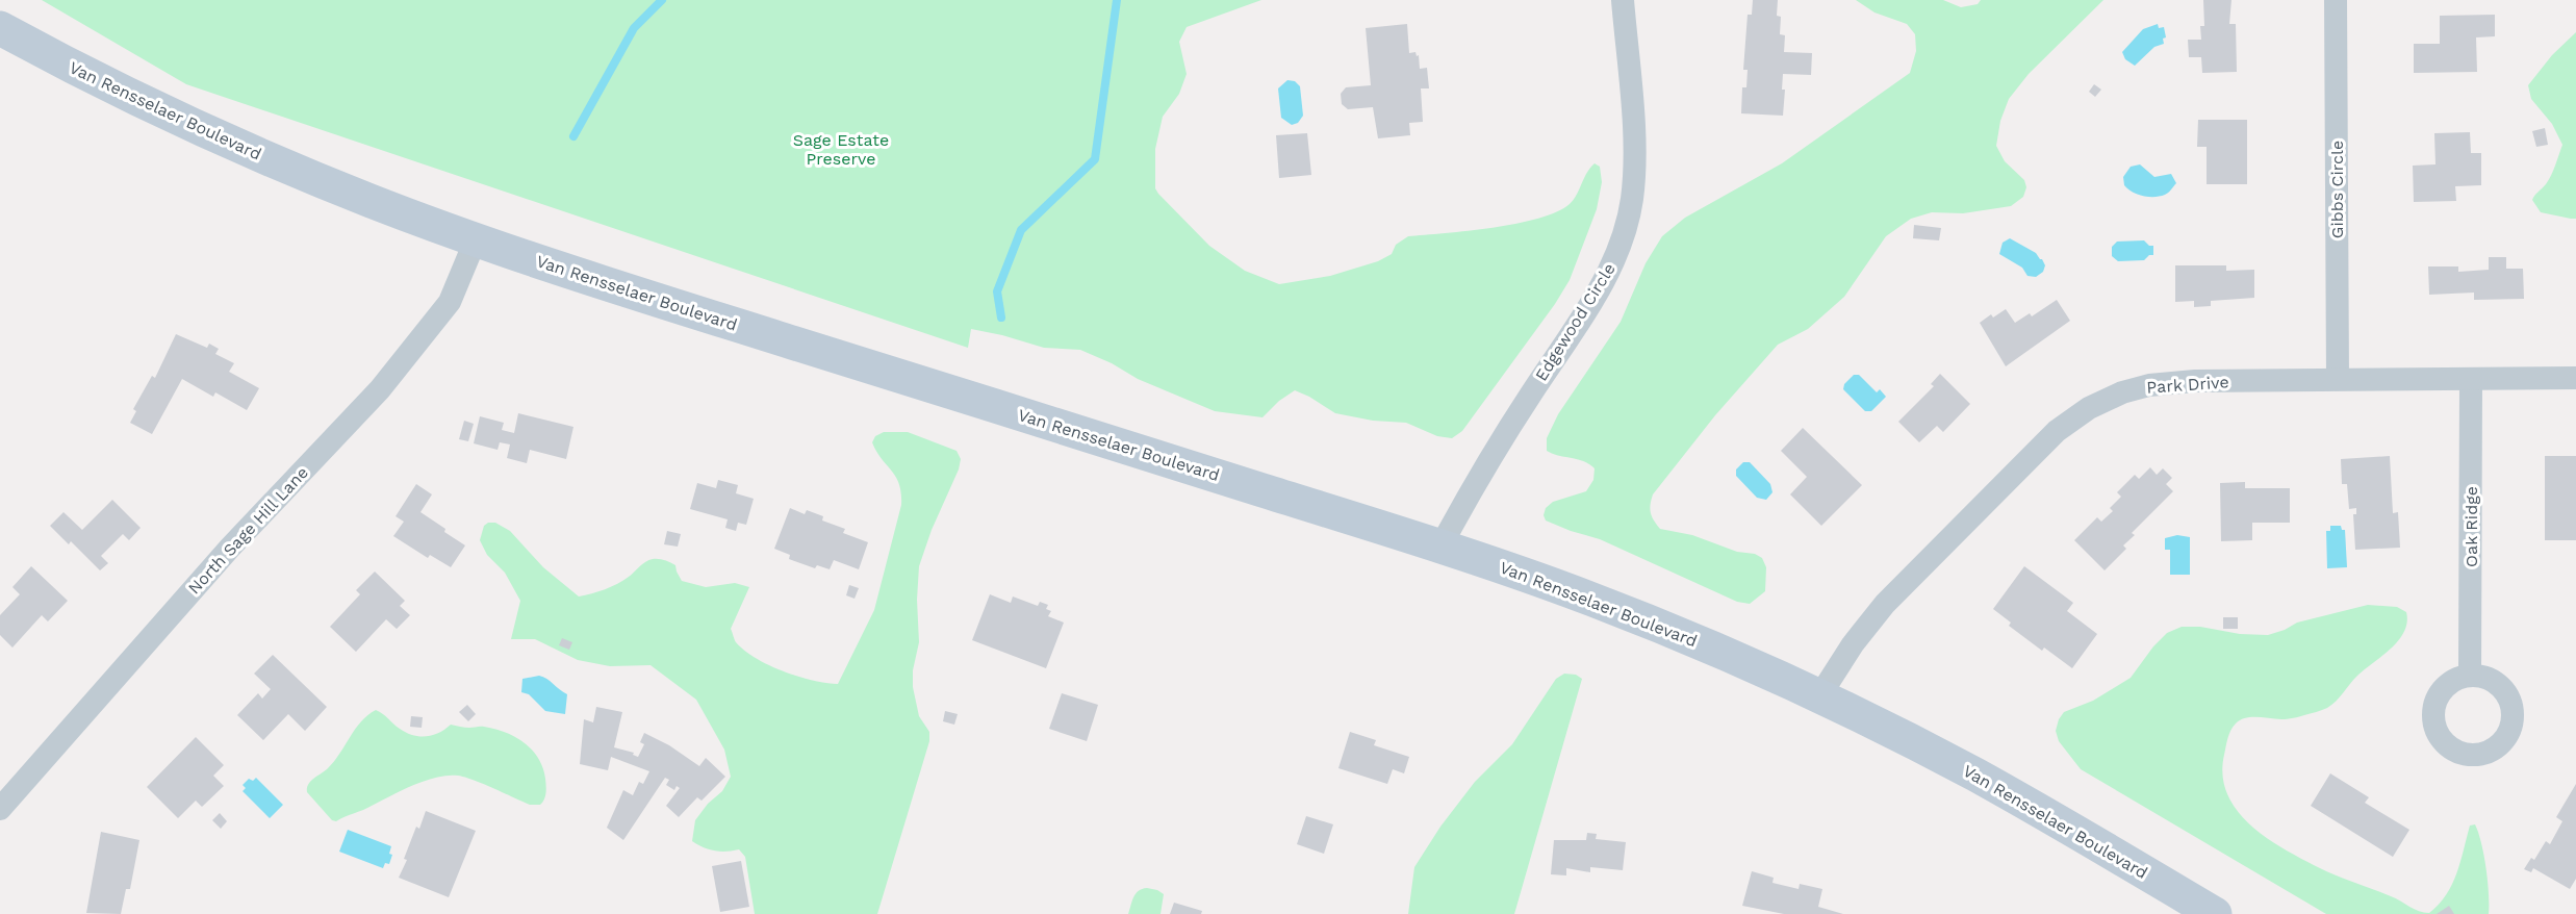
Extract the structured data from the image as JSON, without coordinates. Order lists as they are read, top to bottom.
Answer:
{
  "streets": {
    "main road": ["Van Rensselaer Boulevard"],
    "street": [
      "Gibbs Circle",
      "Edgewood Circle",
      "Park Drive",
      "Oak Ridge",
      "North Sage Hill Lane"
    ]
  },
  "crossings": [
    ["Van Rensselaer Boulevard", "Edgewood Circle"],
    ["Van Rensselaer Boulevard", "Park Drive"],
    ["Van Rensselaer Boulevard", "North Sage Hill Lane"],
    ["Gibbs Circle", "Park Drive"],
    ["Park Drive", "Oak Ridge"]
  ],
  "parks": ["Sage Estate Preserve"]
}
